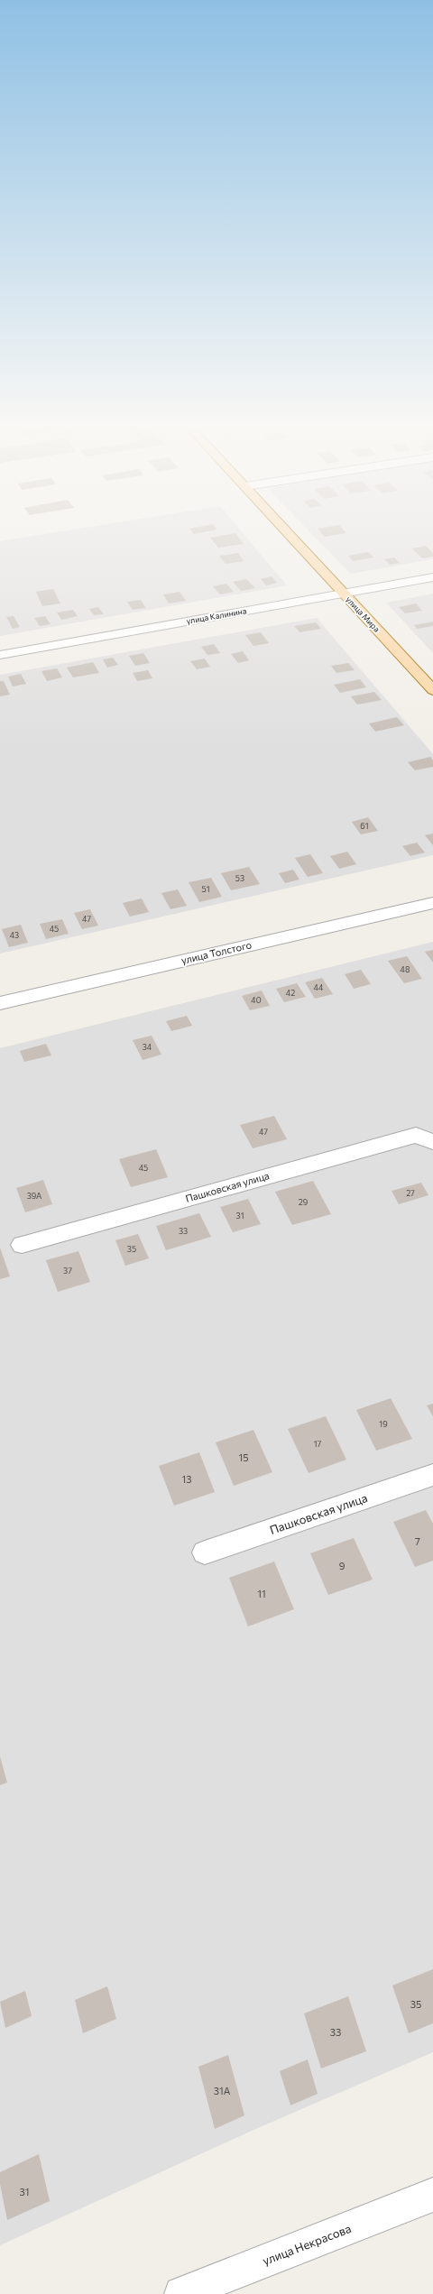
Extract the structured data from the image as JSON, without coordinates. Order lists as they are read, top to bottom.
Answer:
{
  "streets": {
    "main road": ["улица Мира"],
    "street": [
      "улица Калинина",
      "улица Толстого",
      "Пашковская улица",
      "улица Некрасова"
    ]
  },
  "crossings": [
    ["улица Мира", "улица Калинина"]
  ],
  "house_numbers": [
    "61",
    "53",
    "51",
    "47",
    "45",
    "43",
    "48",
    "44",
    "42",
    "40",
    "34",
    "47",
    "45",
    "27",
    "39А",
    "29",
    "31",
    "33",
    "35",
    "37",
    "19",
    "17",
    "15",
    "13",
    "7",
    "9",
    "11",
    "35",
    "33",
    "31А",
    "31"
  ]
}
